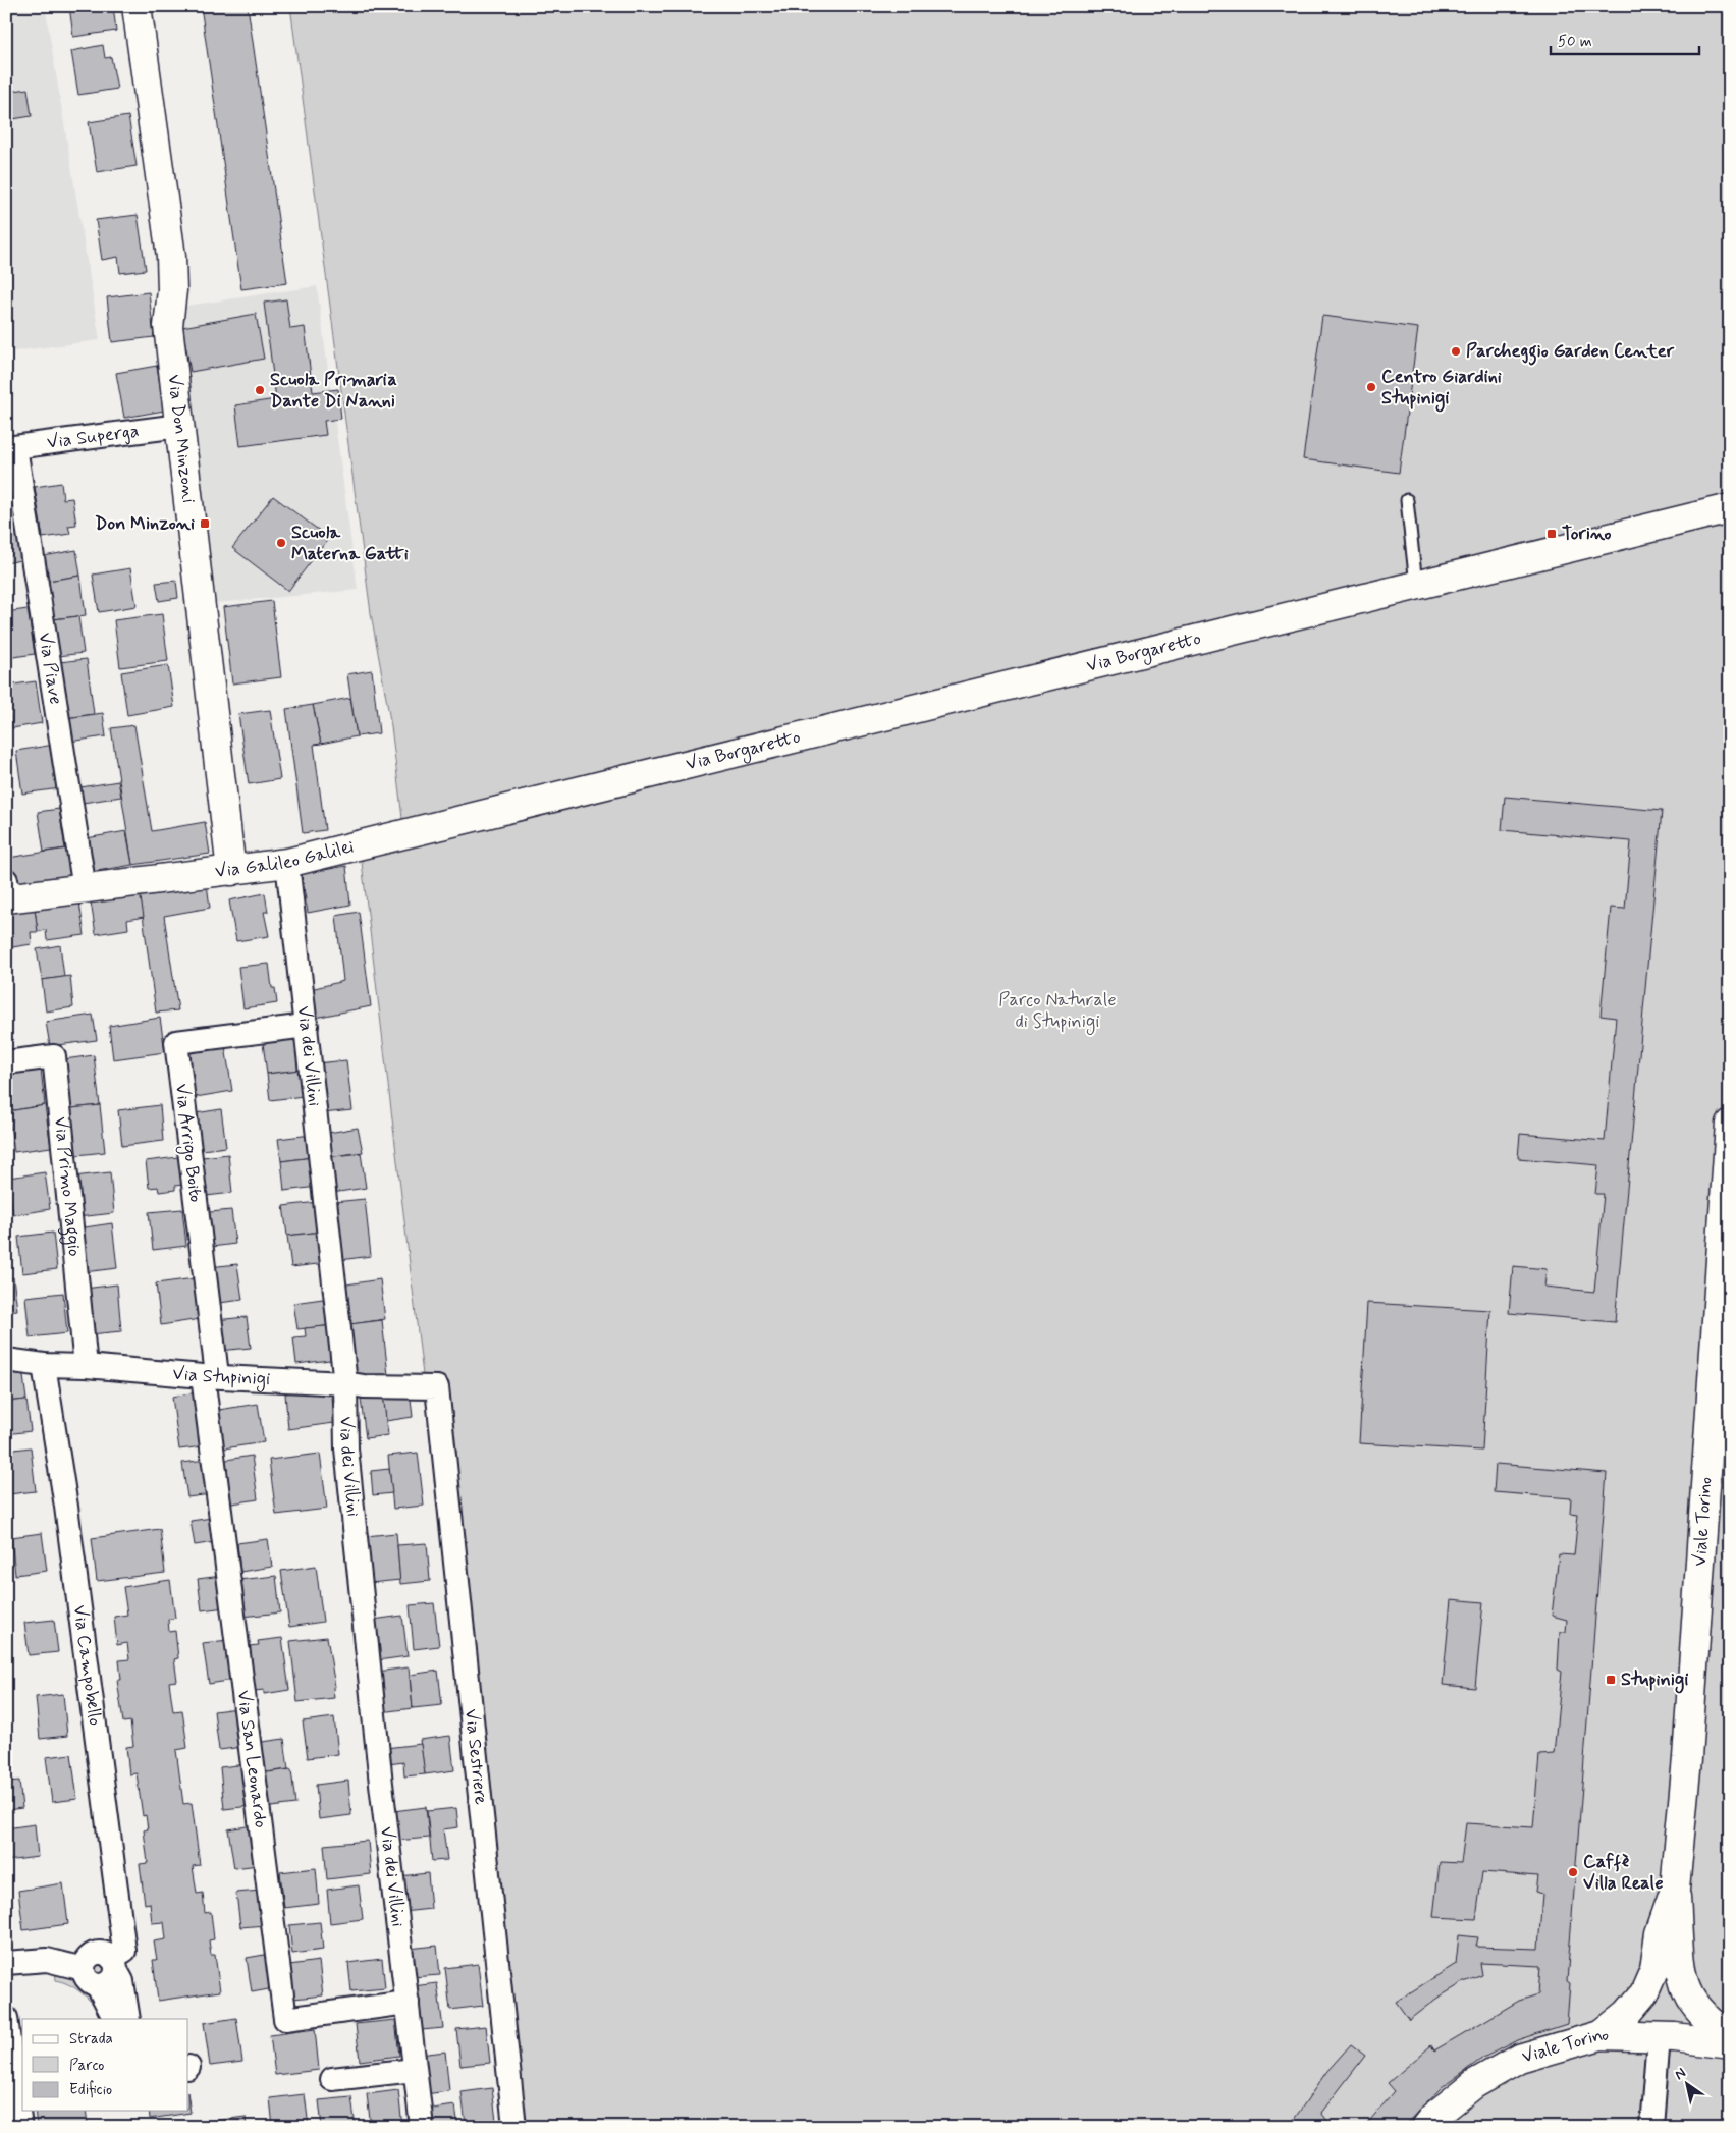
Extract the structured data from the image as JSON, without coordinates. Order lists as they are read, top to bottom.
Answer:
{
  "streets": {
    "street": [
      "Via Superga",
      "Via Don Minzoni",
      "Via Borgaretto",
      "Via Piave",
      "Via Galileo Galilei",
      "Via dei Villini",
      "Via Arrigo Boito",
      "Via Primo Maggio",
      "Via Stupinigi",
      "Viale Torino",
      "Via Campobello",
      "Via Sestriere",
      "Via San Leonardo"
    ]
  },
  "crossings": [
    ["Via Superga", "Via Don Minzoni"],
    ["Via Superga", "Via Piave"],
    ["Via Don Minzoni", "Via Galileo Galilei"],
    ["Via Borgaretto", "Via Galileo Galilei"],
    ["Via Piave", "Via Galileo Galilei"],
    ["Via Galileo Galilei", "Via dei Villini"],
    ["Via dei Villini", "Via Arrigo Boito"],
    ["Via dei Villini", "Via Stupinigi"],
    ["Via dei Villini", "Via San Leonardo"],
    ["Via Arrigo Boito", "Via Stupinigi"],
    ["Via Arrigo Boito", "Via San Leonardo"],
    ["Via Primo Maggio", "Via Stupinigi"],
    ["Via Stupinigi", "Via Campobello"],
    ["Via Stupinigi", "Via Sestriere"],
    ["Via Stupinigi", "Via San Leonardo"]
  ],
  "parks": ["Parco Naturale di Stupinigi"],
  "places": {
    "other": [
      "Parcheggio Garden Center",
      "Centro Giardini Stupinigi",
      "Scuola Primaria Dante Di Nanni",
      "Scuola Materna Gatti",
      "Caffè Villa Reale"
    ],
    "transit": ["Don Minzoni", "Torino", "Stupinigi"]
  },
  "legend": ["Strada", "Parco", "Edificio"],
  "scale_bar": "50 m",
  "north": "top left"
}
